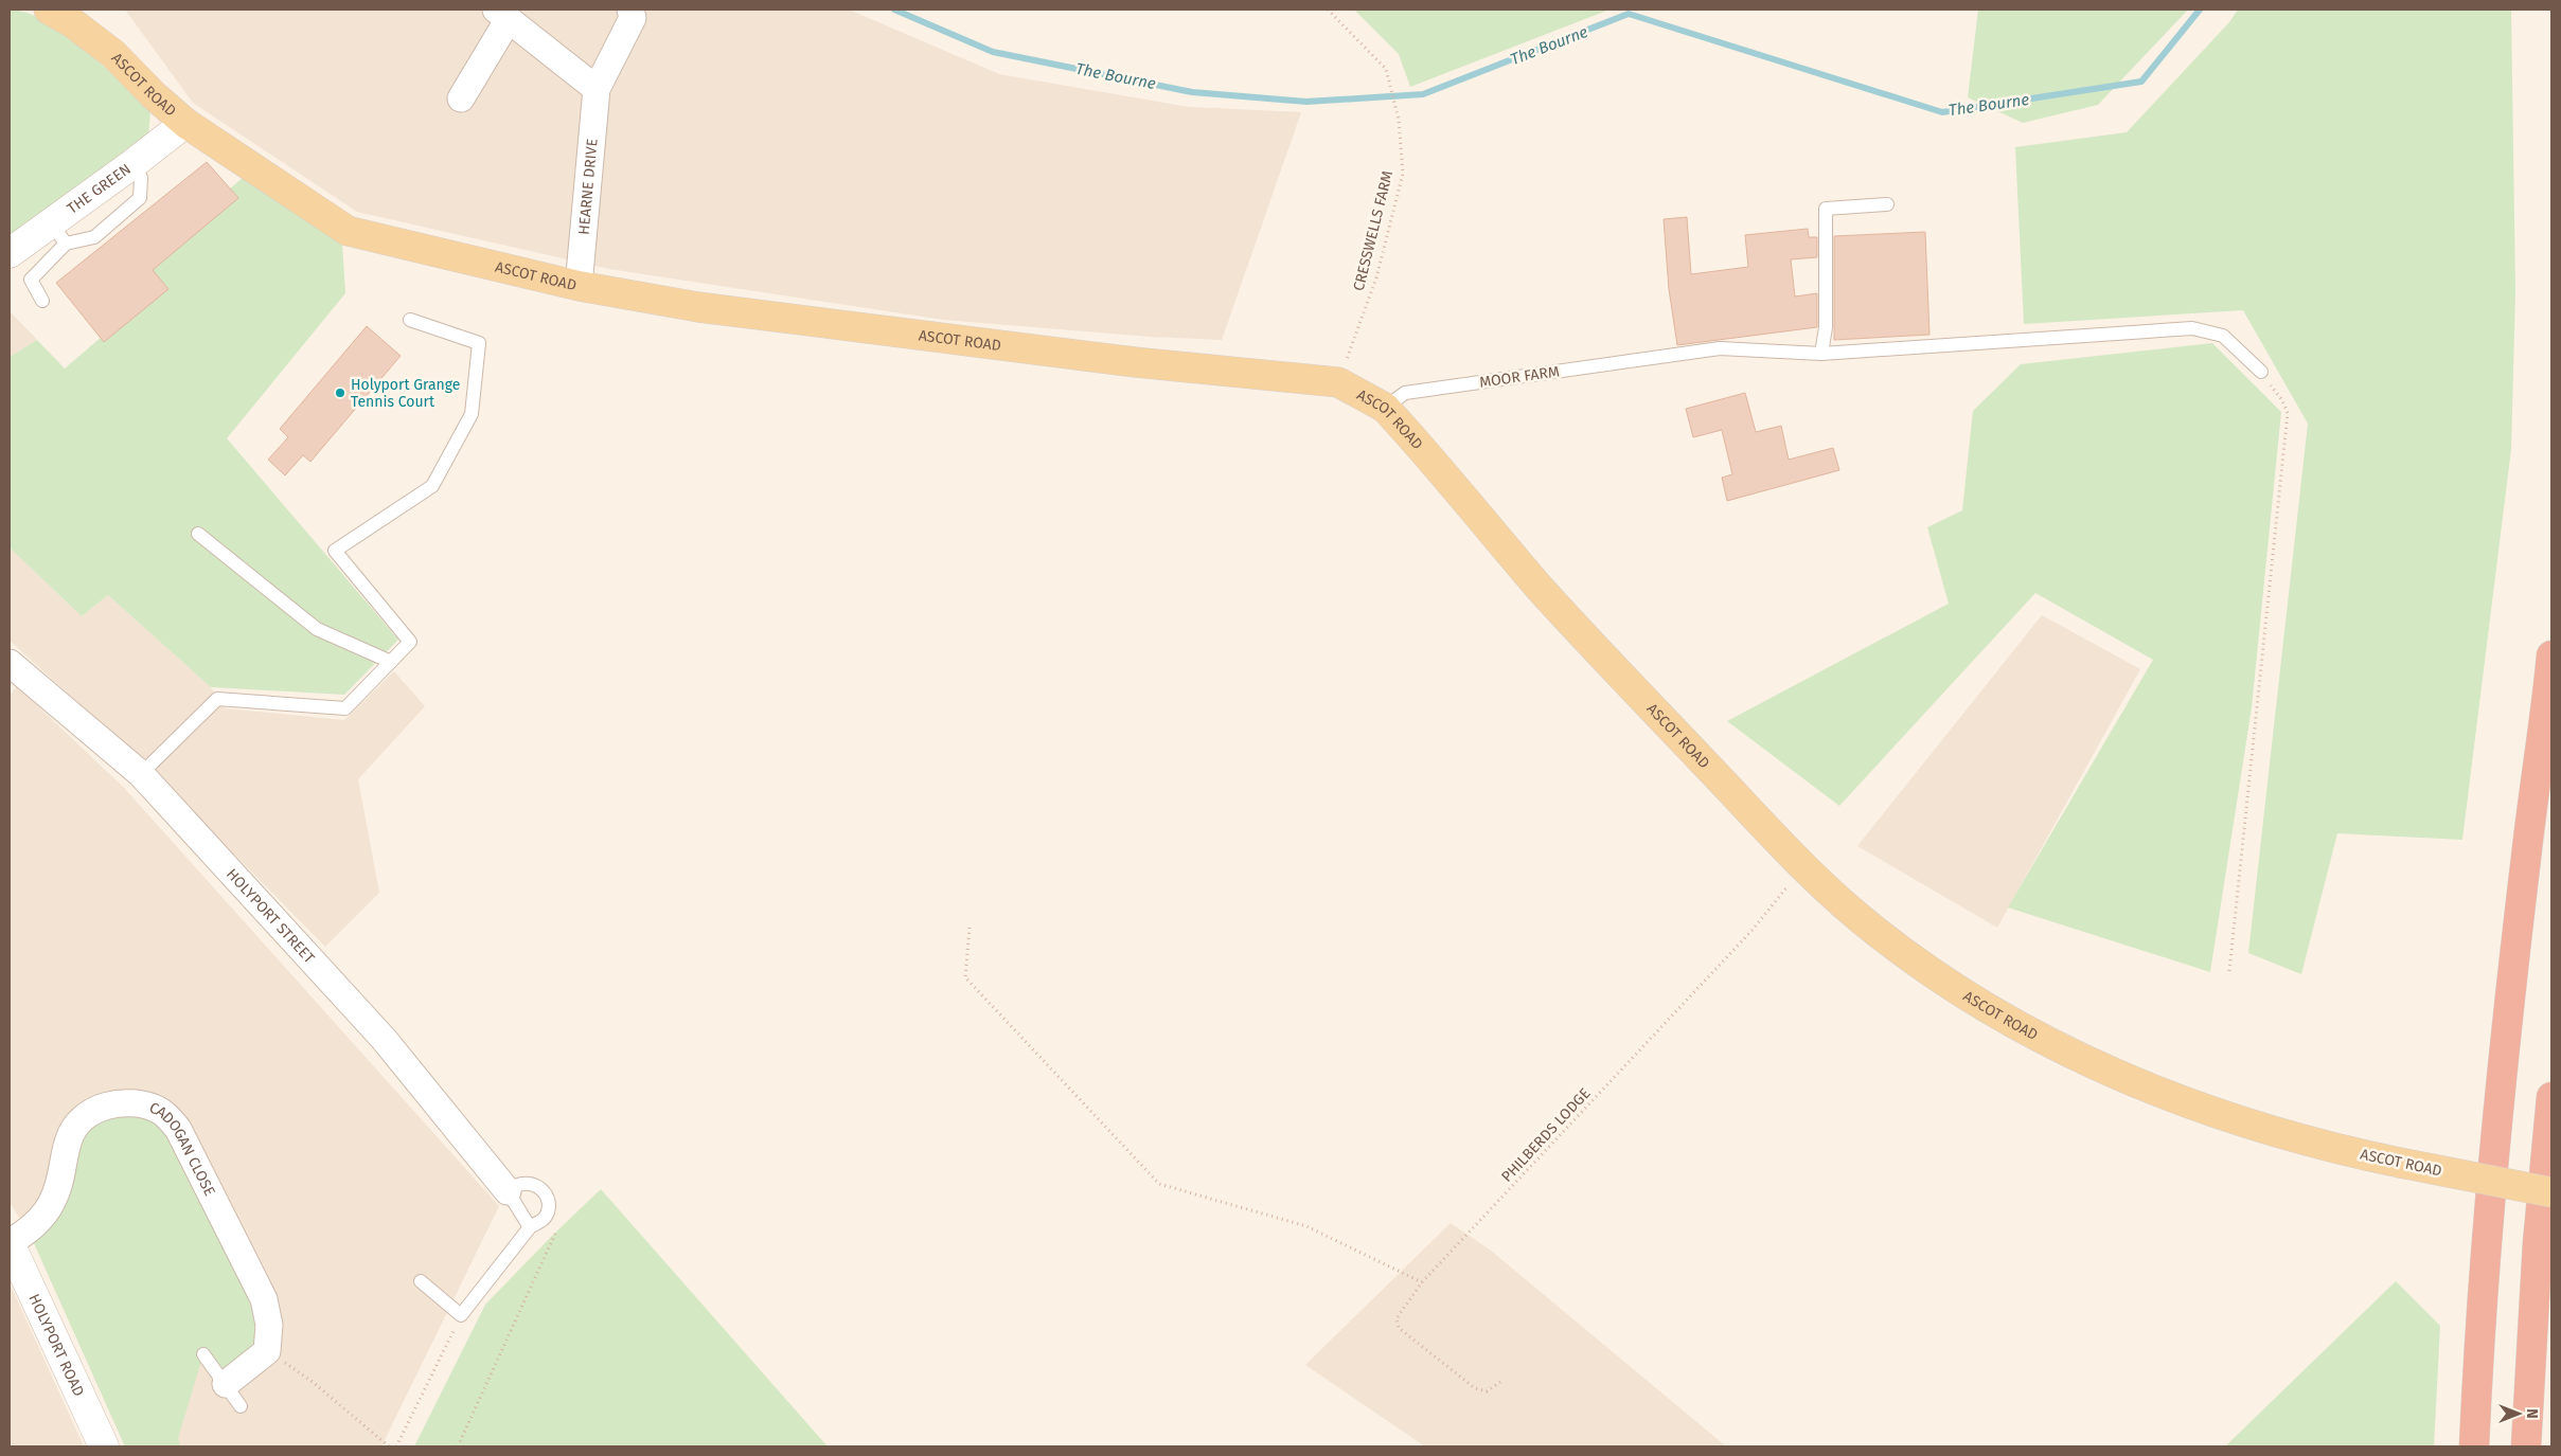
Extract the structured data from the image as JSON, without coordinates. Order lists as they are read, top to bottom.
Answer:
{
  "streets": {
    "main road": ["ASCOT ROAD"],
    "street": [
      "HEARNE DRIVE",
      "THE GREEN",
      "HOLYPORT STREET",
      "CADOGAN CLOSE",
      "HOLYPORT ROAD"
    ],
    "lane": ["MOOR FARM"],
    "path": ["CRESSWELLS FARM", "PHILBERDS LODGE"]
  },
  "crossings": [
    ["ASCOT ROAD", "HEARNE DRIVE"],
    ["ASCOT ROAD", "THE GREEN"],
    ["ASCOT ROAD", "CRESSWELLS FARM"],
    ["ASCOT ROAD", "MOOR FARM"],
    ["ASCOT ROAD", "PHILBERDS LODGE"],
    ["CADOGAN CLOSE", "HOLYPORT ROAD"]
  ],
  "water": ["The Bourne"],
  "places": ["Holyport Grange Tennis Court"],
  "north": "right"
}
